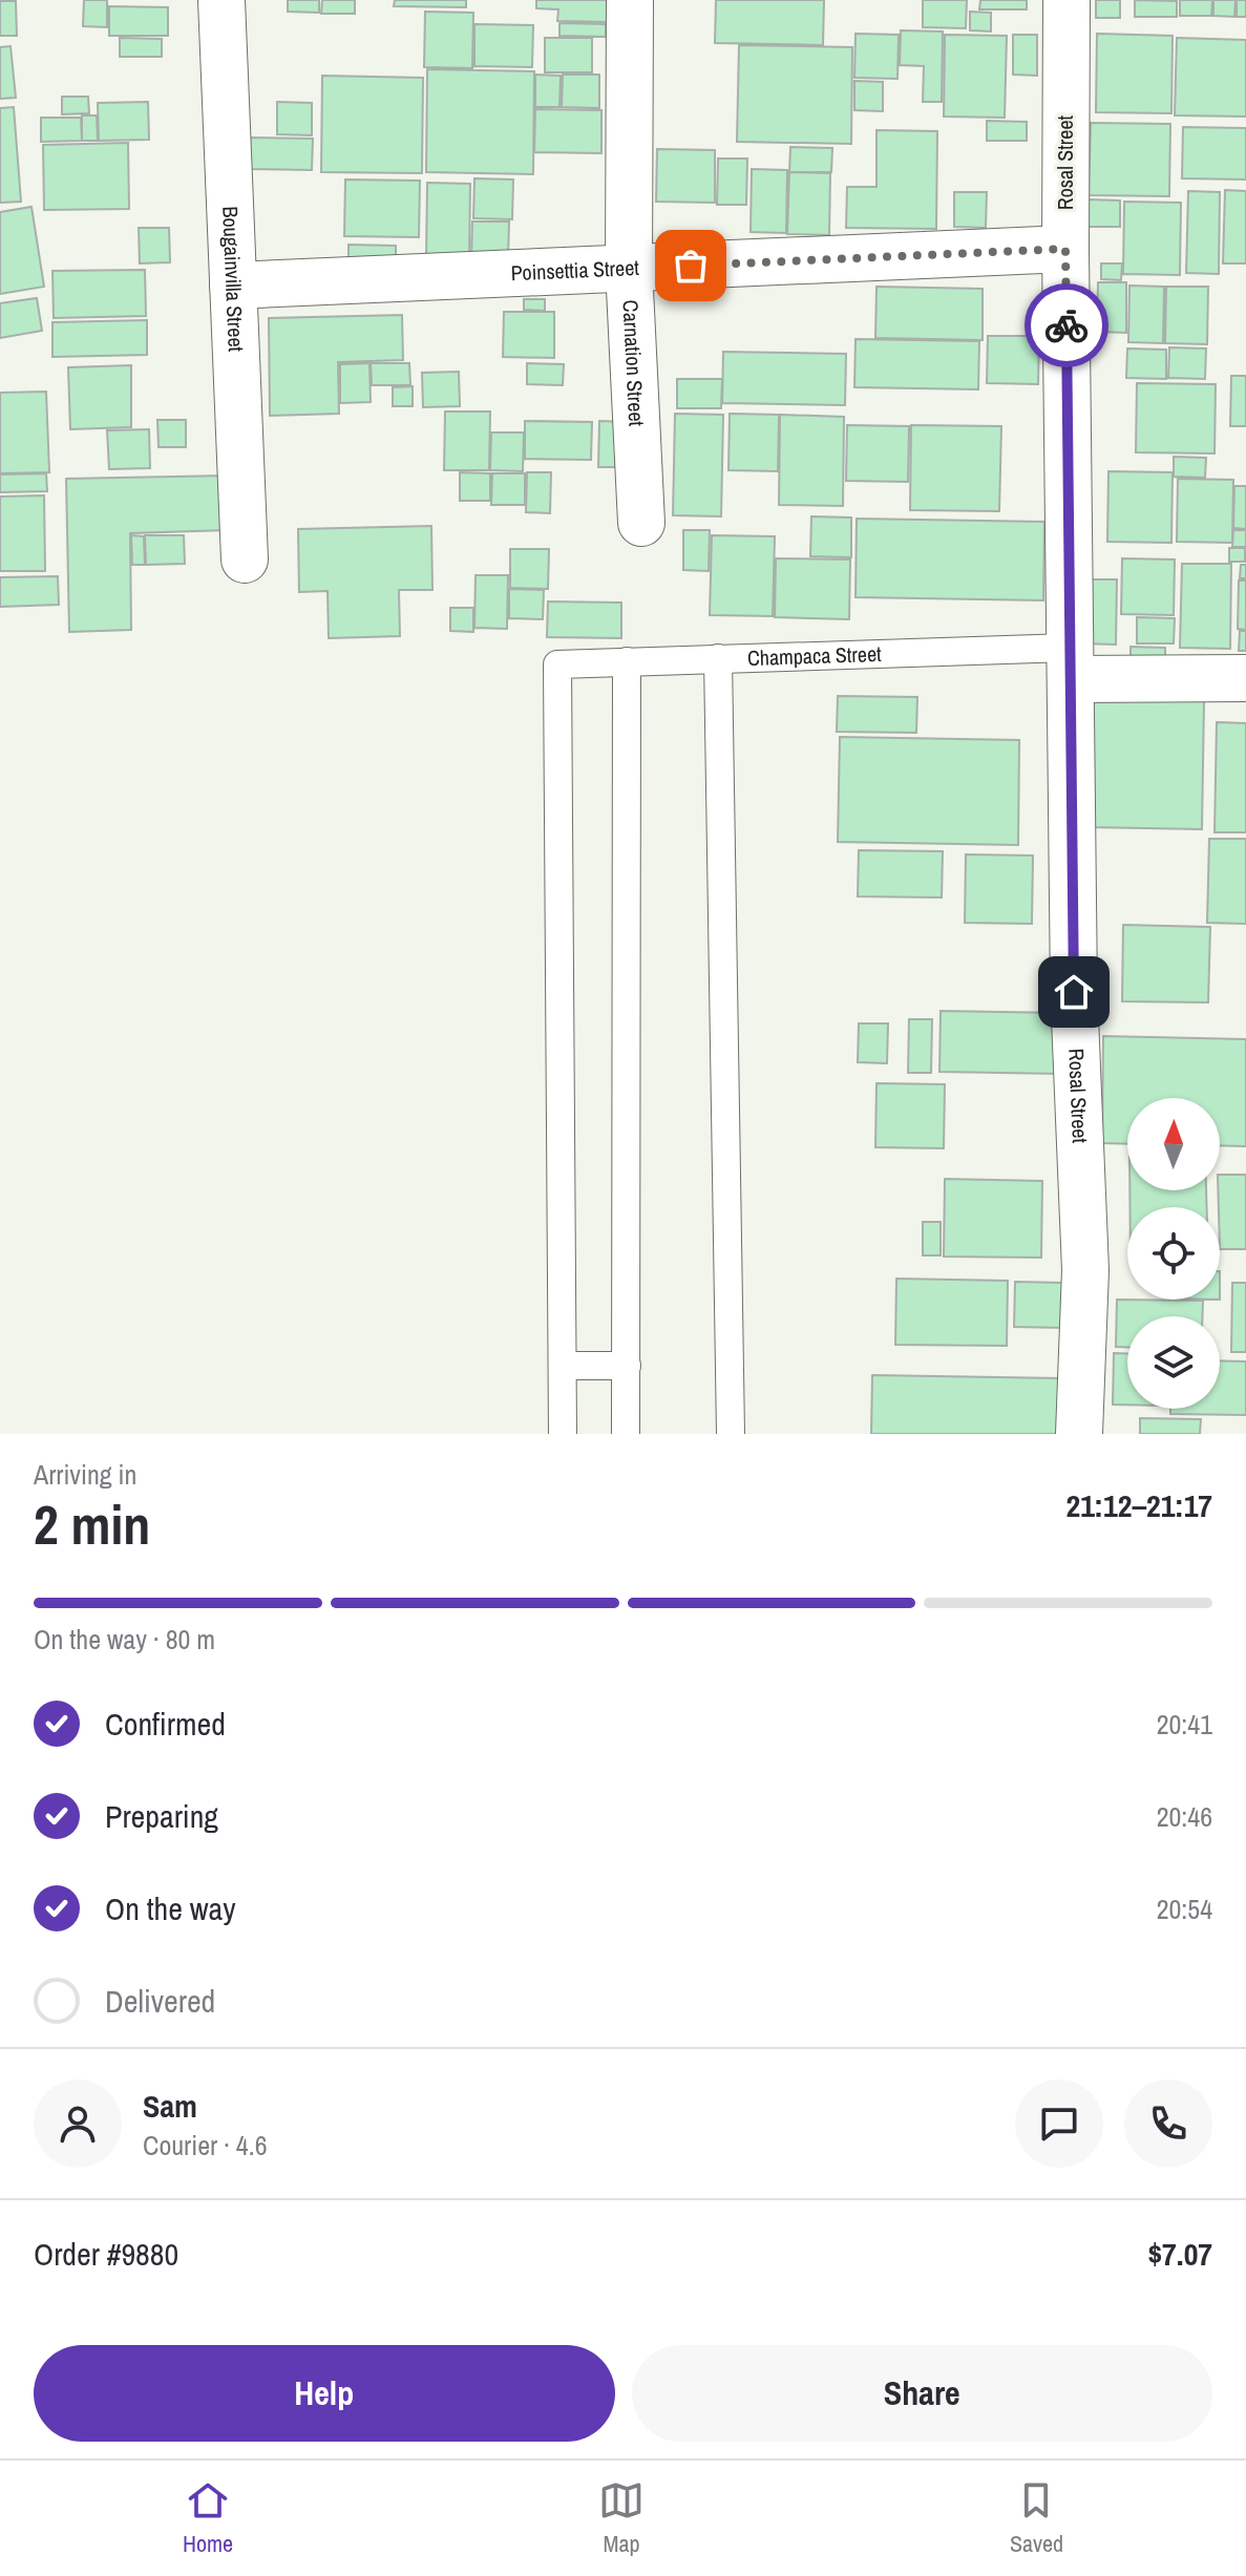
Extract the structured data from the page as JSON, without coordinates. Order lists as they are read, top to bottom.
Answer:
{
  "streets": {
    "street": [
      "Rosal Street",
      "Poinsettia Street",
      "Bougainvilla Street",
      "Carnation Street",
      "Champaca Street"
    ]
  },
  "crossings": [
    ["Rosal Street", "Poinsettia Street"],
    ["Rosal Street", "Champaca Street"],
    ["Poinsettia Street", "Bougainvilla Street"],
    ["Poinsettia Street", "Carnation Street"]
  ],
  "north": "top",
  "page": {
    "heading": ["2 min", "Arriving in", "21:12–21:17"],
    "panel": [
      "Sam",
      "Courier · 4.6",
      "Order #9880",
      "$7.07"
    ],
    "bar": "On the way · 80 m",
    "list": [
      ["Confirmed", "20:41"],
      ["Preparing", "20:46"],
      ["On the way", "20:54"],
      "Delivered"
    ],
    "buttons": ["Help", "Share"],
    "tabs": ["Home", "Map", "Saved"]
  }
}
